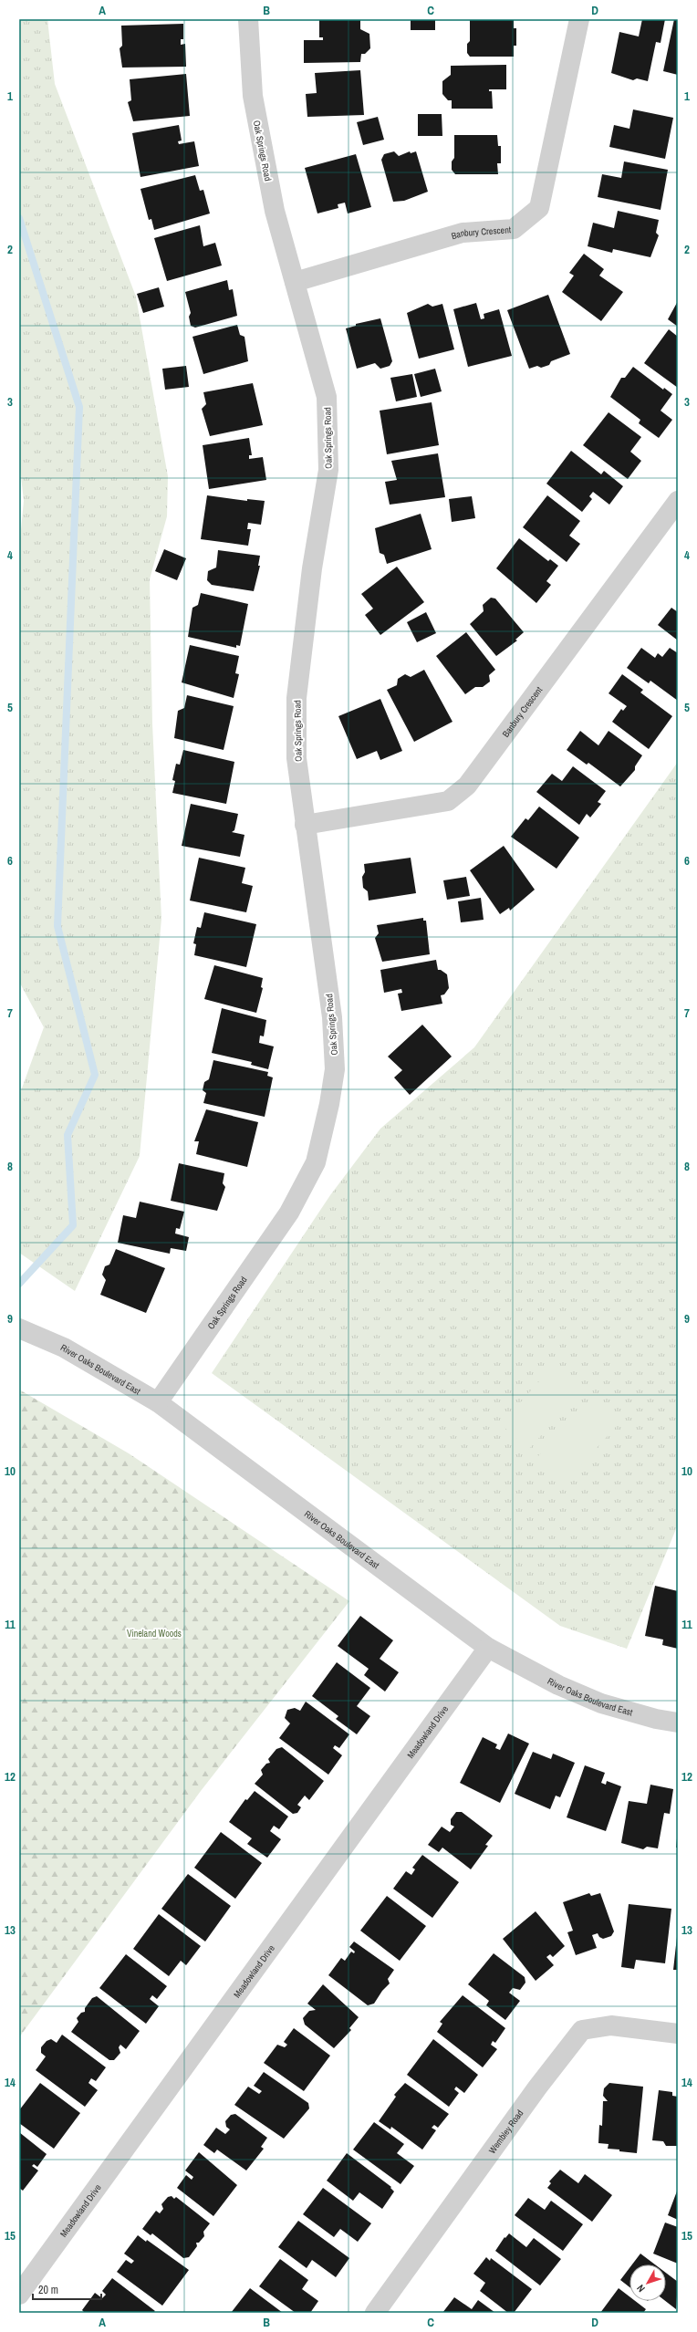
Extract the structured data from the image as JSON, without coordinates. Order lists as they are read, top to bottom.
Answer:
{
  "streets": {
    "street": [
      "Oak Springs Road",
      "Banbury Crescent",
      "River Oaks Boulevard East",
      "Meadowland Drive",
      "Wembley Road"
    ]
  },
  "crossings": [
    ["Oak Springs Road", "Banbury Crescent"],
    ["Oak Springs Road", "River Oaks Boulevard East"],
    ["River Oaks Boulevard East", "Meadowland Drive"]
  ],
  "parks": ["Vineland Woods"],
  "scale_bar": "20 m",
  "north": "bottom left",
  "grid": {
    "columns": [
      "A",
      "B",
      "C",
      "D"
    ],
    "rows": [
      "1",
      "2",
      "3",
      "4",
      "5",
      "6",
      "7",
      "8",
      "9",
      "10",
      "11",
      "12",
      "13",
      "14",
      "15"
    ]
  }
}
